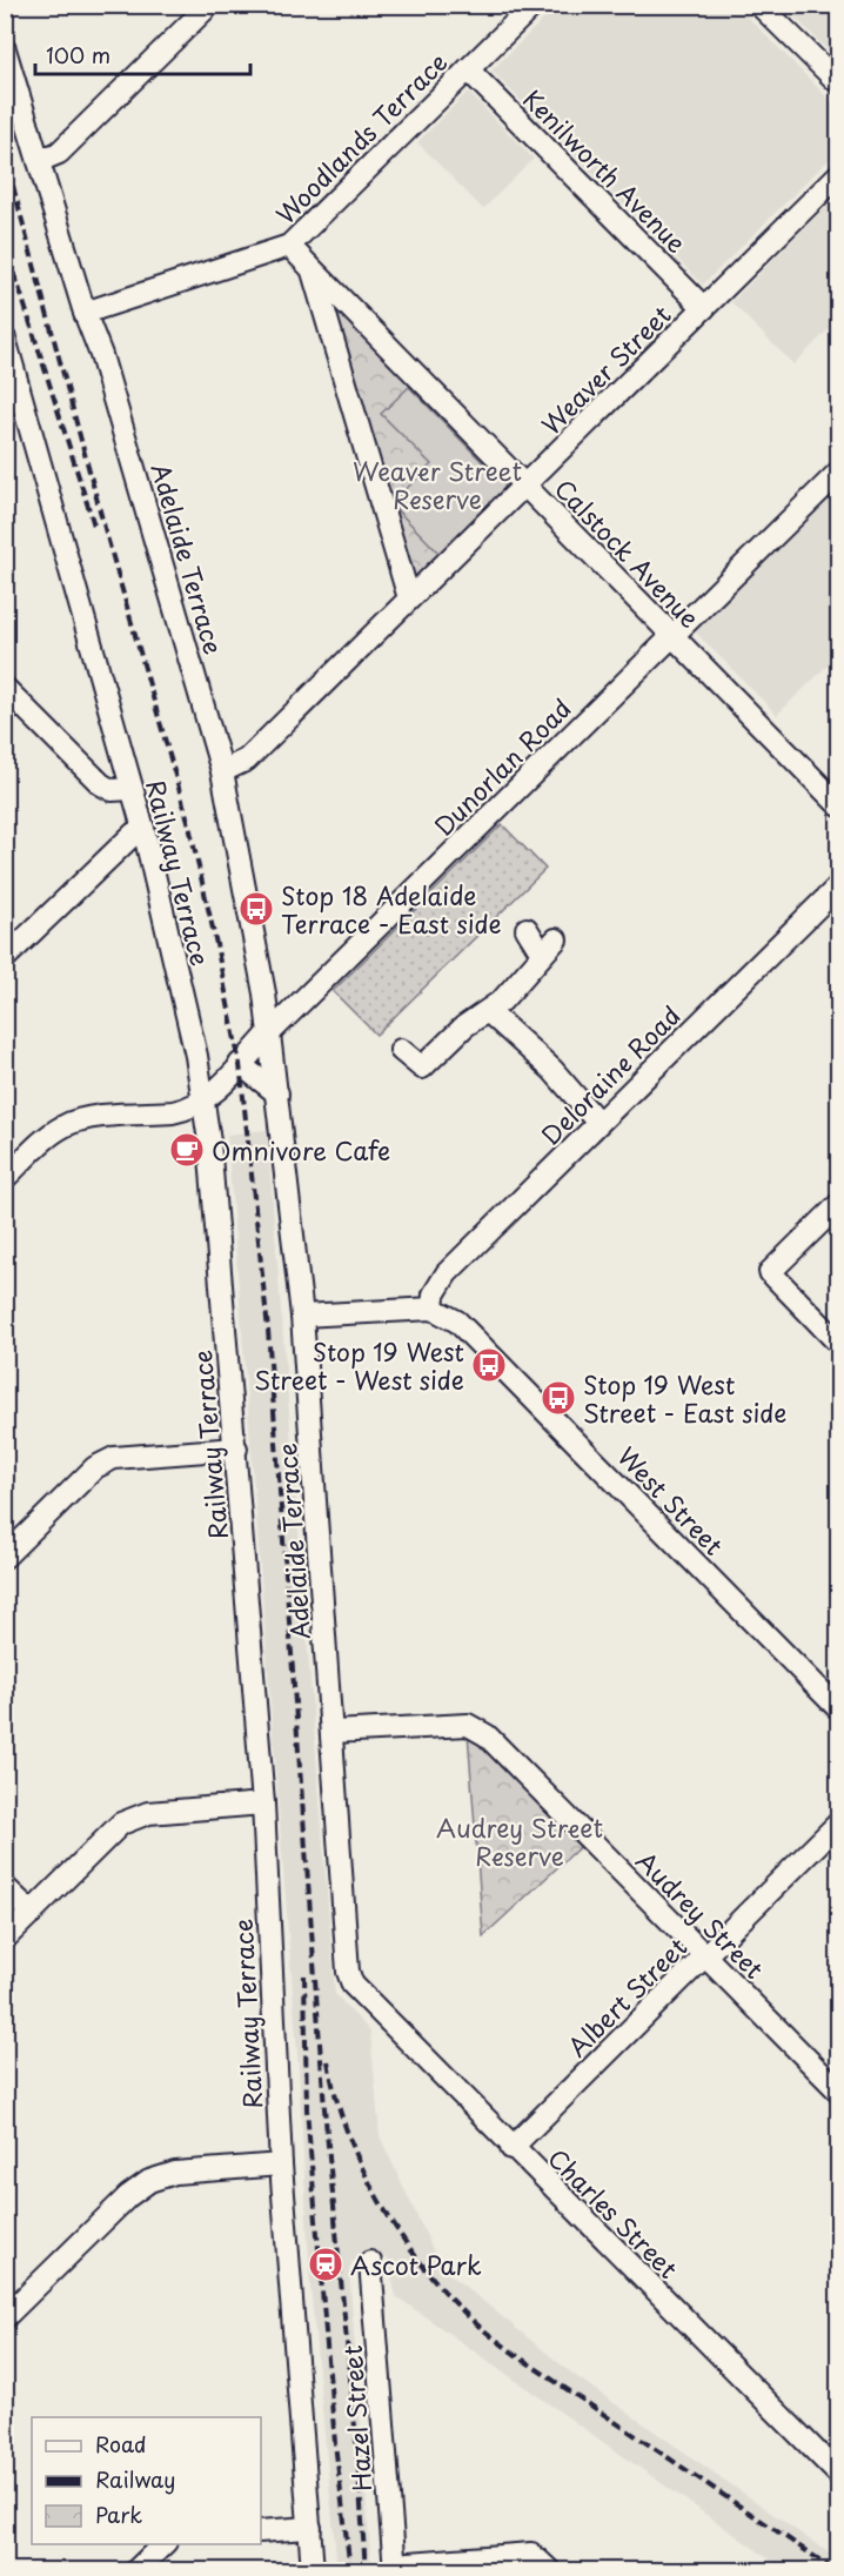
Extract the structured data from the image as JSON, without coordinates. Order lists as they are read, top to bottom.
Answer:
{
  "streets": {
    "street": [
      "Woodlands Terrace",
      "Kenilworth Avenue",
      "Weaver Street",
      "Calstock Avenue",
      "Adelaide Terrace",
      "Dunorlan Road",
      "Railway Terrace",
      "Deloraine Road",
      "West Street",
      "Audrey Street",
      "Albert Street",
      "Charles Street",
      "Hazel Street"
    ]
  },
  "crossings": [
    ["Woodlands Terrace", "Kenilworth Avenue"],
    ["Woodlands Terrace", "Calstock Avenue"],
    ["Woodlands Terrace", "Adelaide Terrace"],
    ["Kenilworth Avenue", "Weaver Street"],
    ["Weaver Street", "Calstock Avenue"],
    ["Weaver Street", "Adelaide Terrace"],
    ["Calstock Avenue", "Dunorlan Road"],
    ["Adelaide Terrace", "Dunorlan Road"],
    ["Adelaide Terrace", "Audrey Street"],
    ["Adelaide Terrace", "Charles Street"],
    ["Dunorlan Road", "Railway Terrace"],
    ["Deloraine Road", "West Street"],
    ["Audrey Street", "Albert Street"],
    ["Albert Street", "Charles Street"]
  ],
  "parks": ["Weaver Street Reserve", "Audrey Street Reserve"],
  "places": {
    "bus stop": ["Stop 18 Adelaide Terrace - East side", "Stop 19 West Street - West side", "Stop 19 West Street - East side"],
    "cafe": ["Omnivore Cafe"],
    "station": ["Ascot Park"]
  },
  "legend": ["Road", "Railway", "Park"],
  "scale_bar": "100 m"
}
